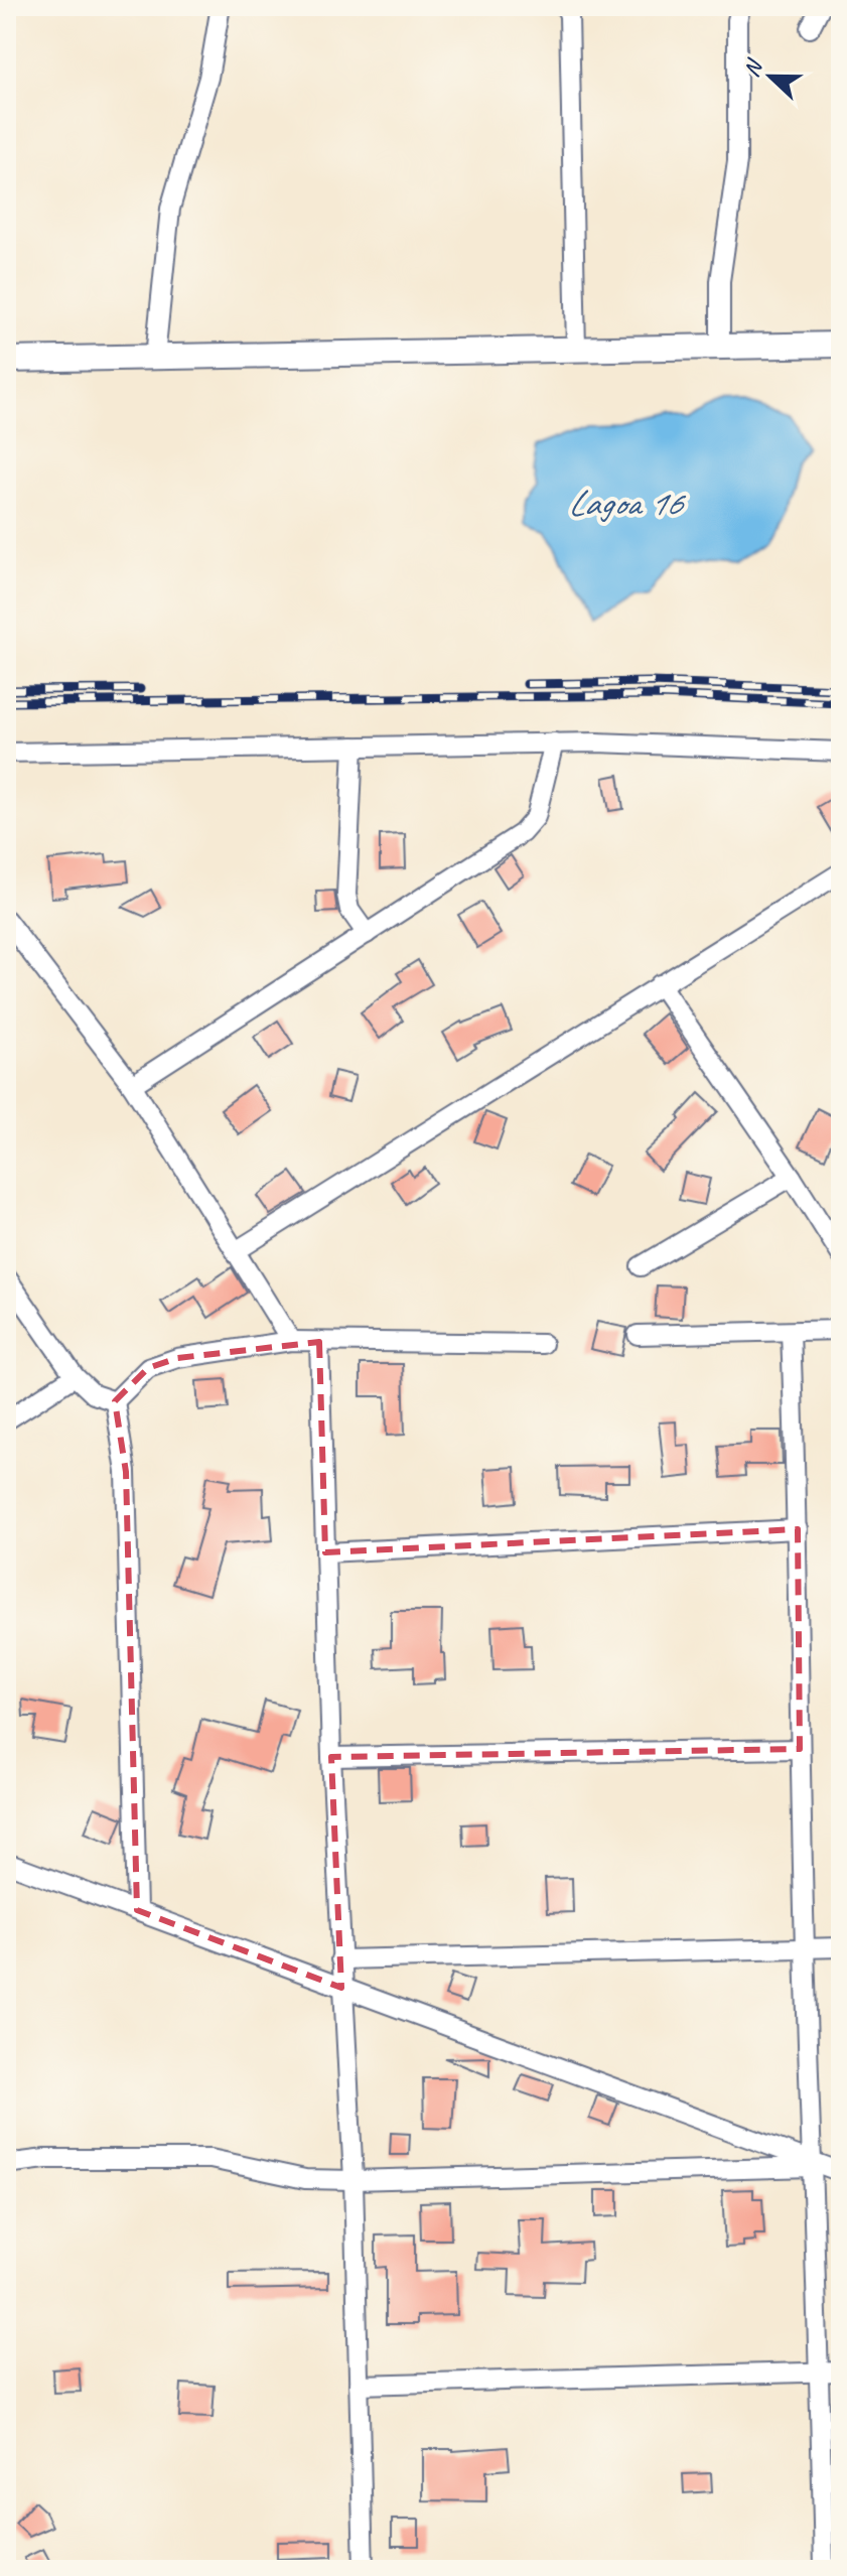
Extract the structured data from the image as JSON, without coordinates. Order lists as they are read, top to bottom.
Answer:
{
  "water": ["Lagoa 16"],
  "north": "left"
}
